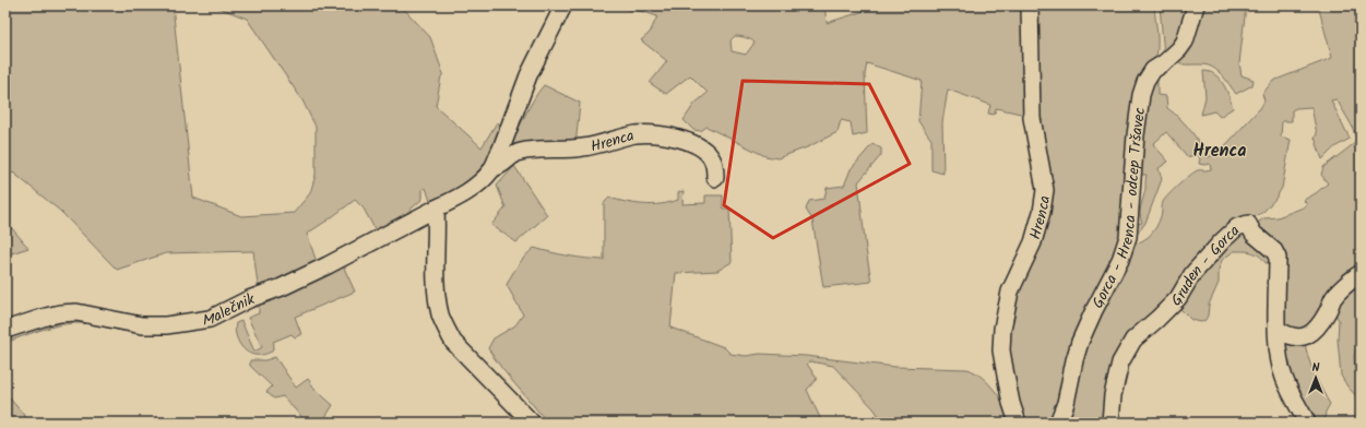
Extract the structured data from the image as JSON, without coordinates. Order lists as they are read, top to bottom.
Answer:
{
  "streets": {
    "street": [
      "Hrenca",
      "Gorca - Hrenca - odcep Tršavec",
      "Gruden - Gorca",
      "Malečnik"
    ]
  },
  "crossings": [
    ["Hrenca", "Malečnik"]
  ],
  "districts": ["Hrenca"],
  "north": "top"
}
